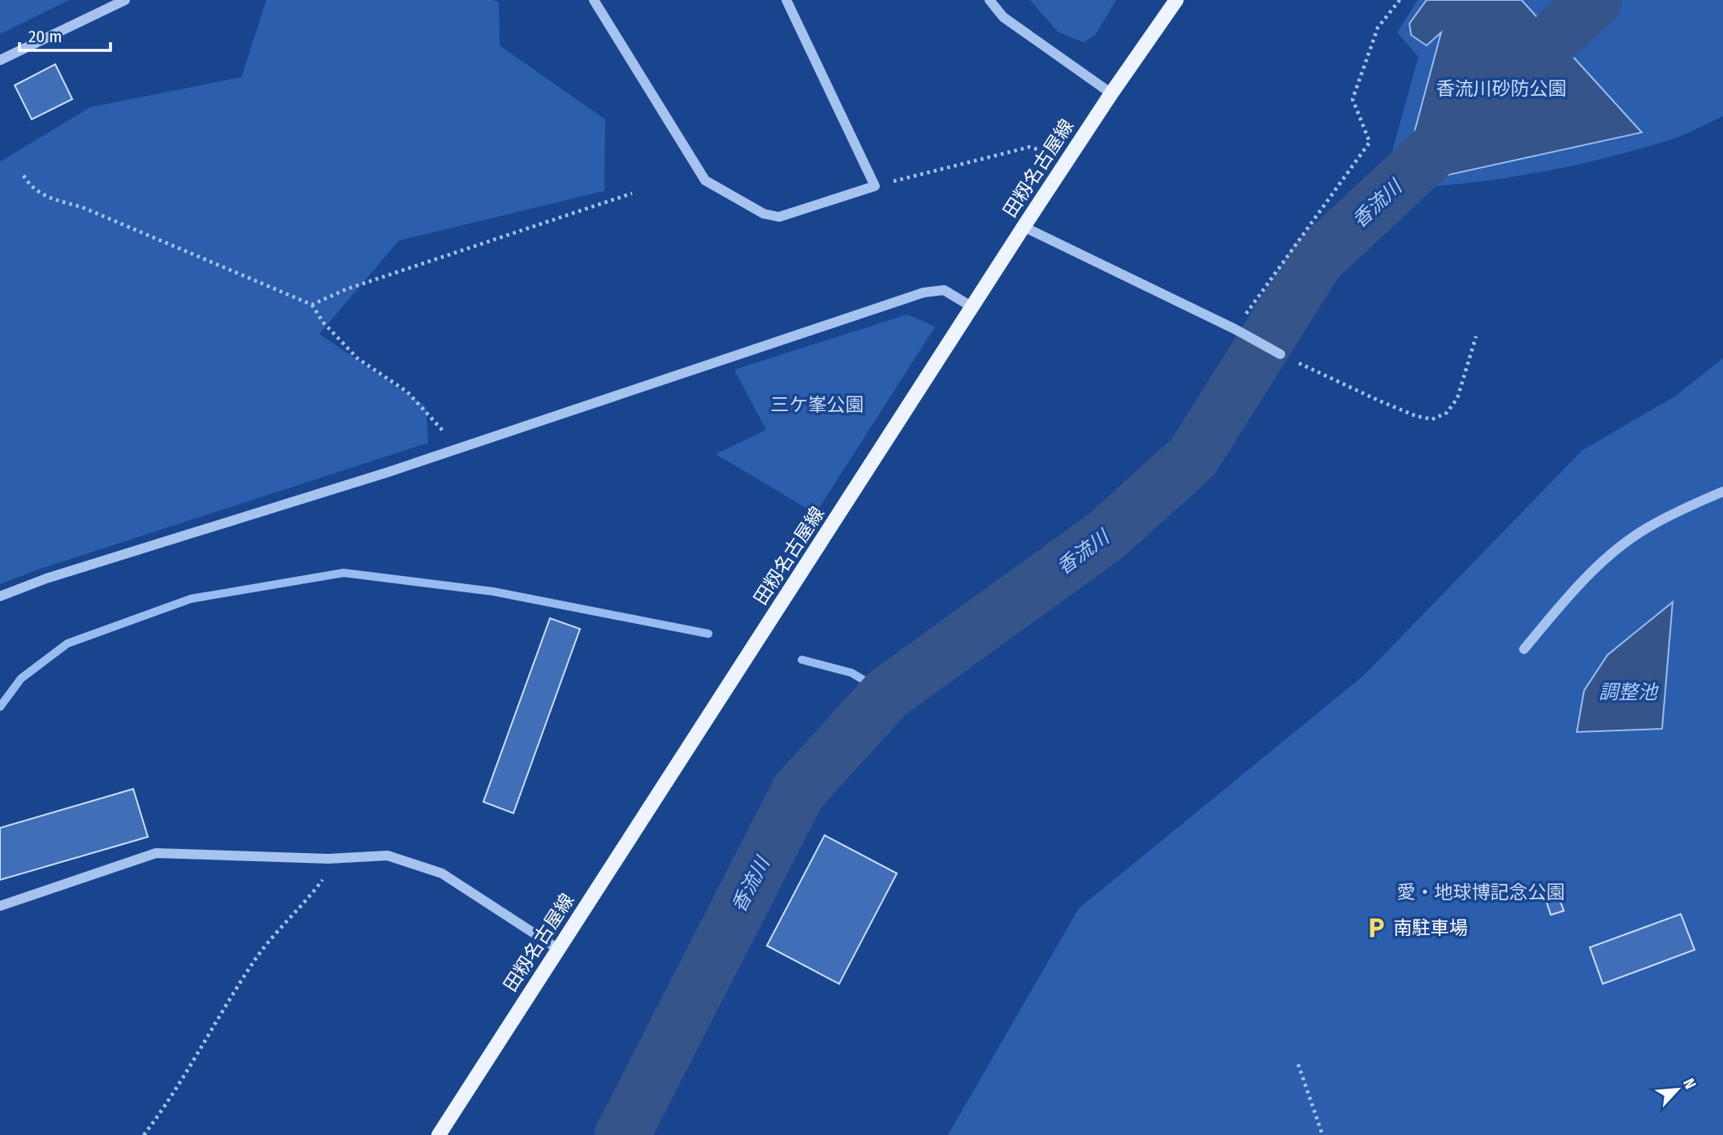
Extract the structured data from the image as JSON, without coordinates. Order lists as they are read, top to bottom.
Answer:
{
  "streets": {
    "main road": ["田籾名古屋線"]
  },
  "water": ["香流川", "調整池"],
  "parks": ["香流川砂防公園", "三ケ峯公園", "愛・地球博記念公園"],
  "places": {
    "parking": ["南駐車場"]
  },
  "scale_bar": "20 m",
  "north": "top right"
}
